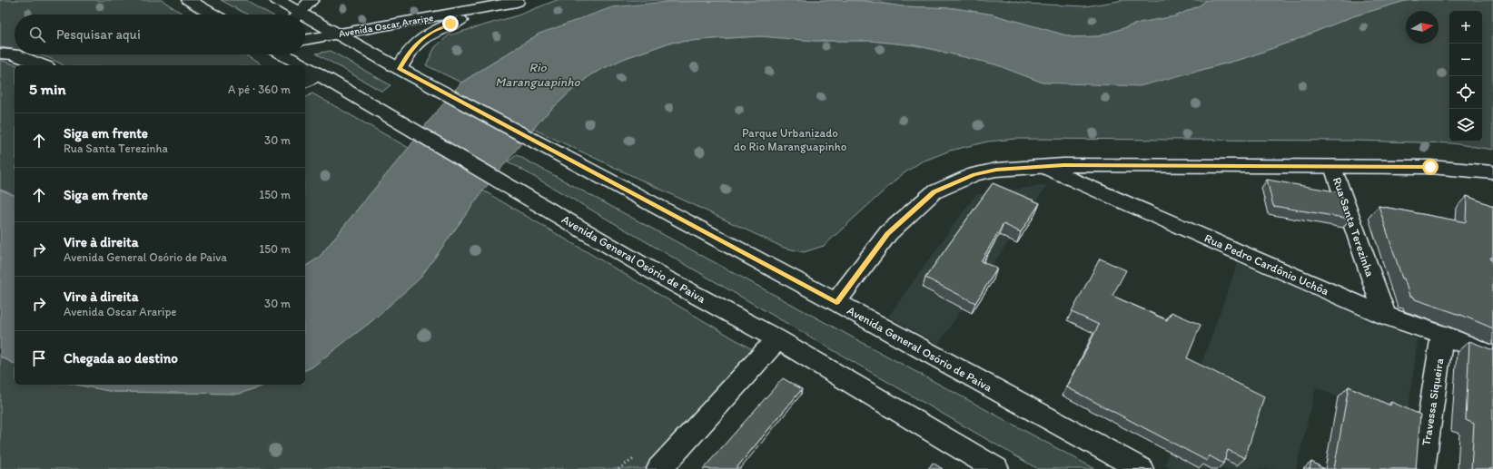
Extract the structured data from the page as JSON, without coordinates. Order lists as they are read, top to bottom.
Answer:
{
  "streets": {
    "main road": [
      "Avenida Oscar Araripe",
      "Rua Santa Terezinha",
      "Avenida General Osório de Paiva",
      "Rua Pedro Cardônio Uchôa",
      "Travessa Siqueira"
    ]
  },
  "crossings": [
    ["Avenida Oscar Araripe", "Avenida General Osório de Paiva"],
    ["Rua Santa Terezinha", "Rua Pedro Cardônio Uchôa"],
    ["Rua Pedro Cardônio Uchôa", "Travessa Siqueira"]
  ],
  "water": ["Rio Maranguapinho"],
  "parks": ["Parque Urbanizado do Rio Maranguapinho"],
  "north": "right",
  "page": {
    "map_buttons": ["+", "−"],
    "search": "Pesquisar aqui",
    "heading": ["5 min", "A pé · 360 m"],
    "list": [
      ["Siga em frente", "Rua Santa Terezinha", "30 m"],
      ["Siga em frente", "150 m"],
      ["Vire à direita", "Avenida General Osório de Paiva", "150 m"],
      ["Vire à direita", "Avenida Oscar Araripe", "30 m"],
      "Chegada ao destino"
    ]
  }
}
